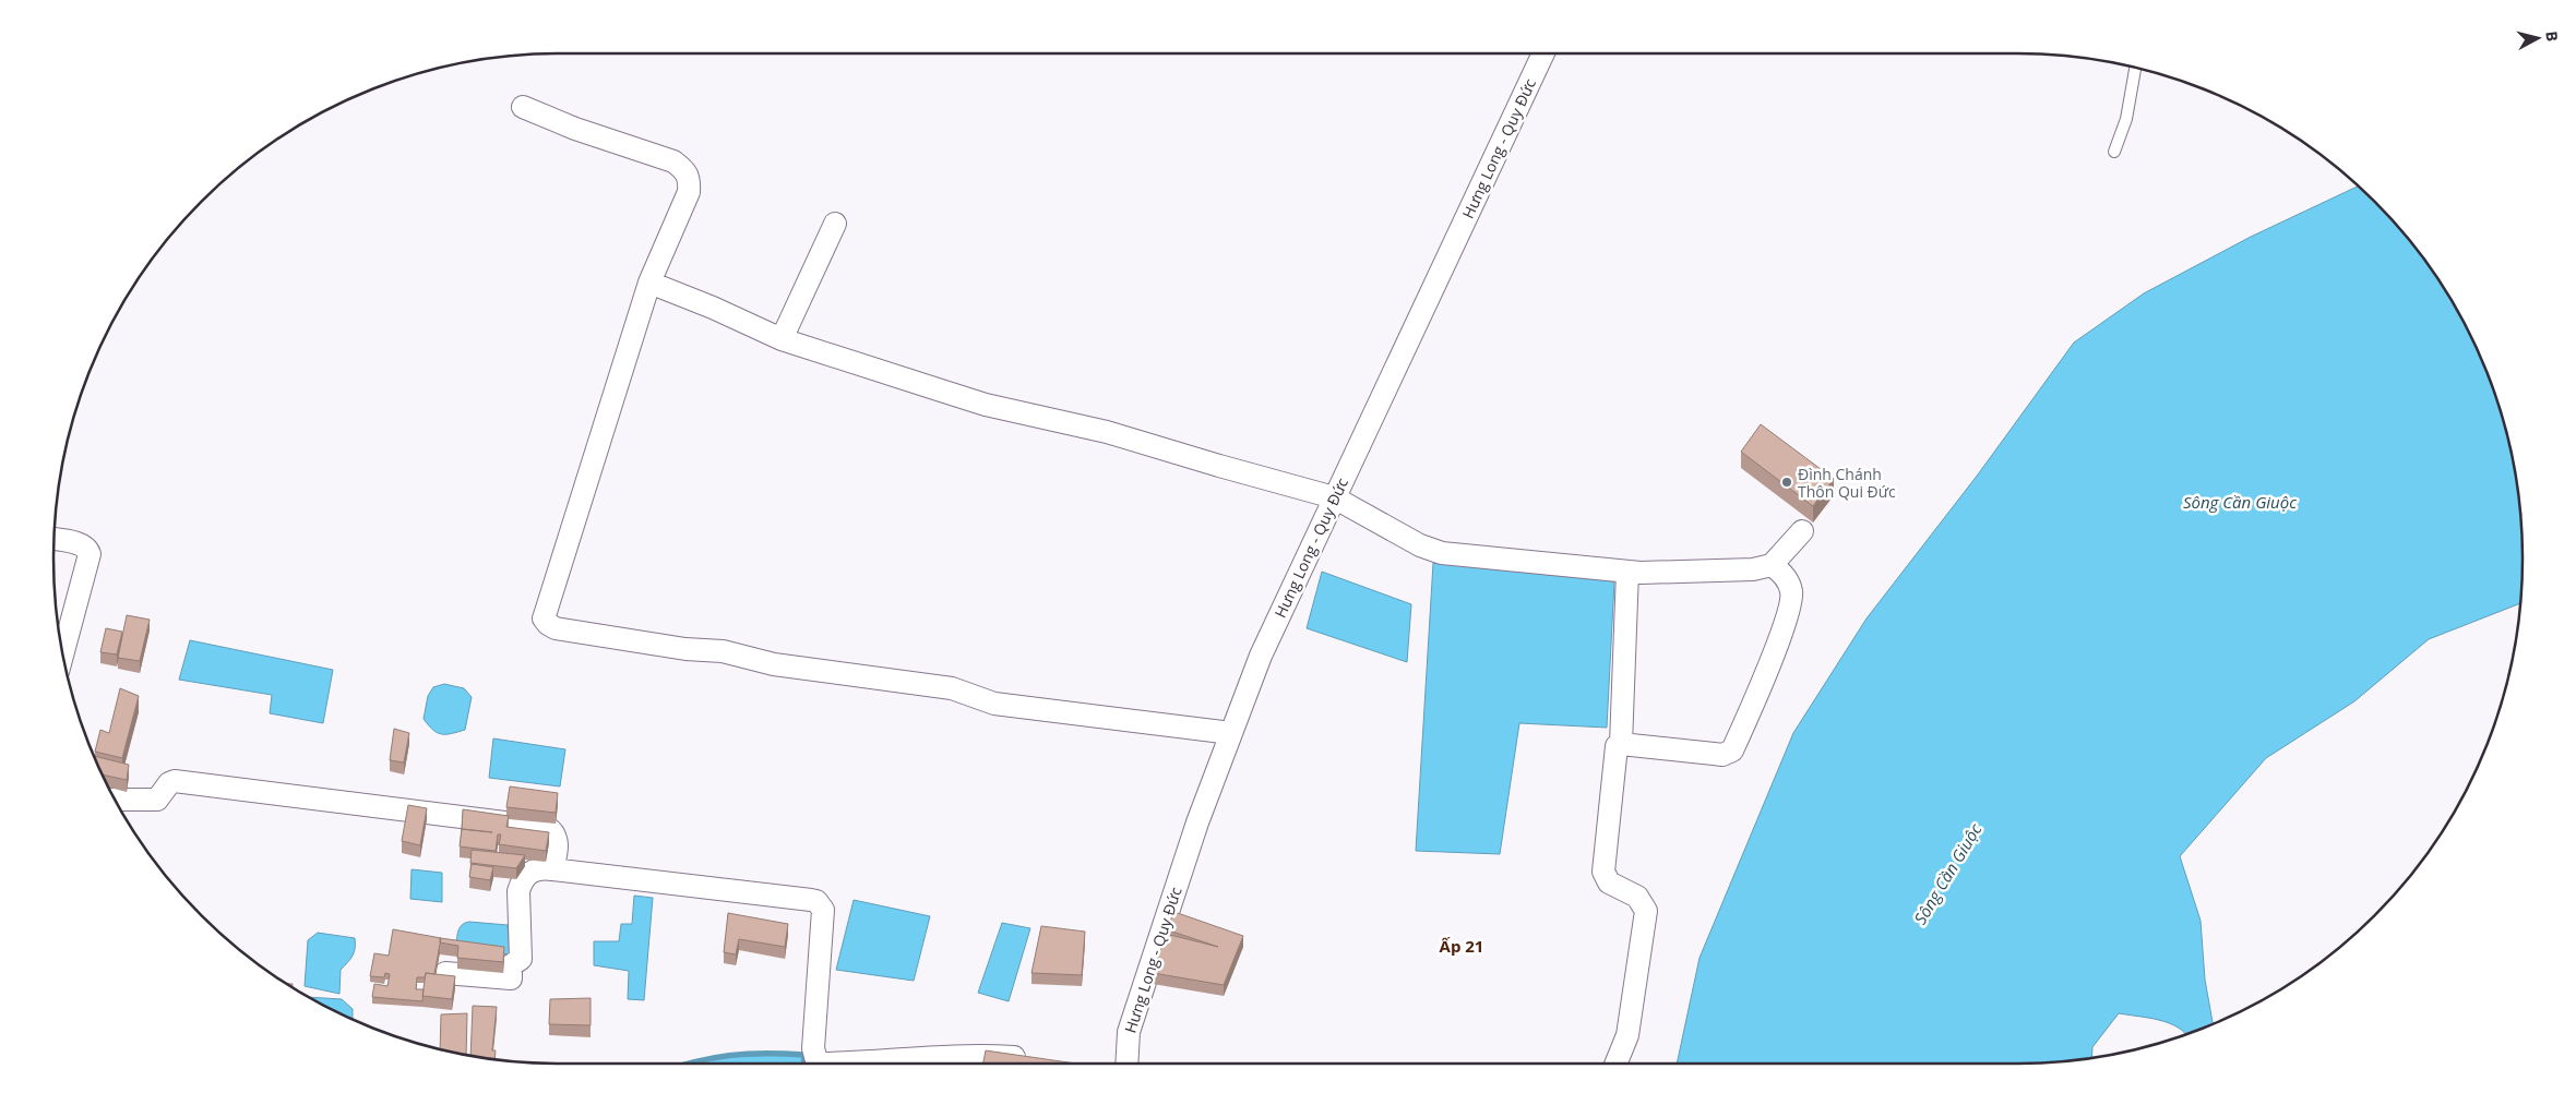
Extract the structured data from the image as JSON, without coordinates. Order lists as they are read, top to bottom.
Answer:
{
  "streets": {
    "street": ["Hưng Long - Quy Đức"]
  },
  "districts": ["Ấp 21"],
  "water": ["Sông Cần Giuộc"],
  "places": ["Đình Chánh Thôn Qui Đức"],
  "north": "right"
}
